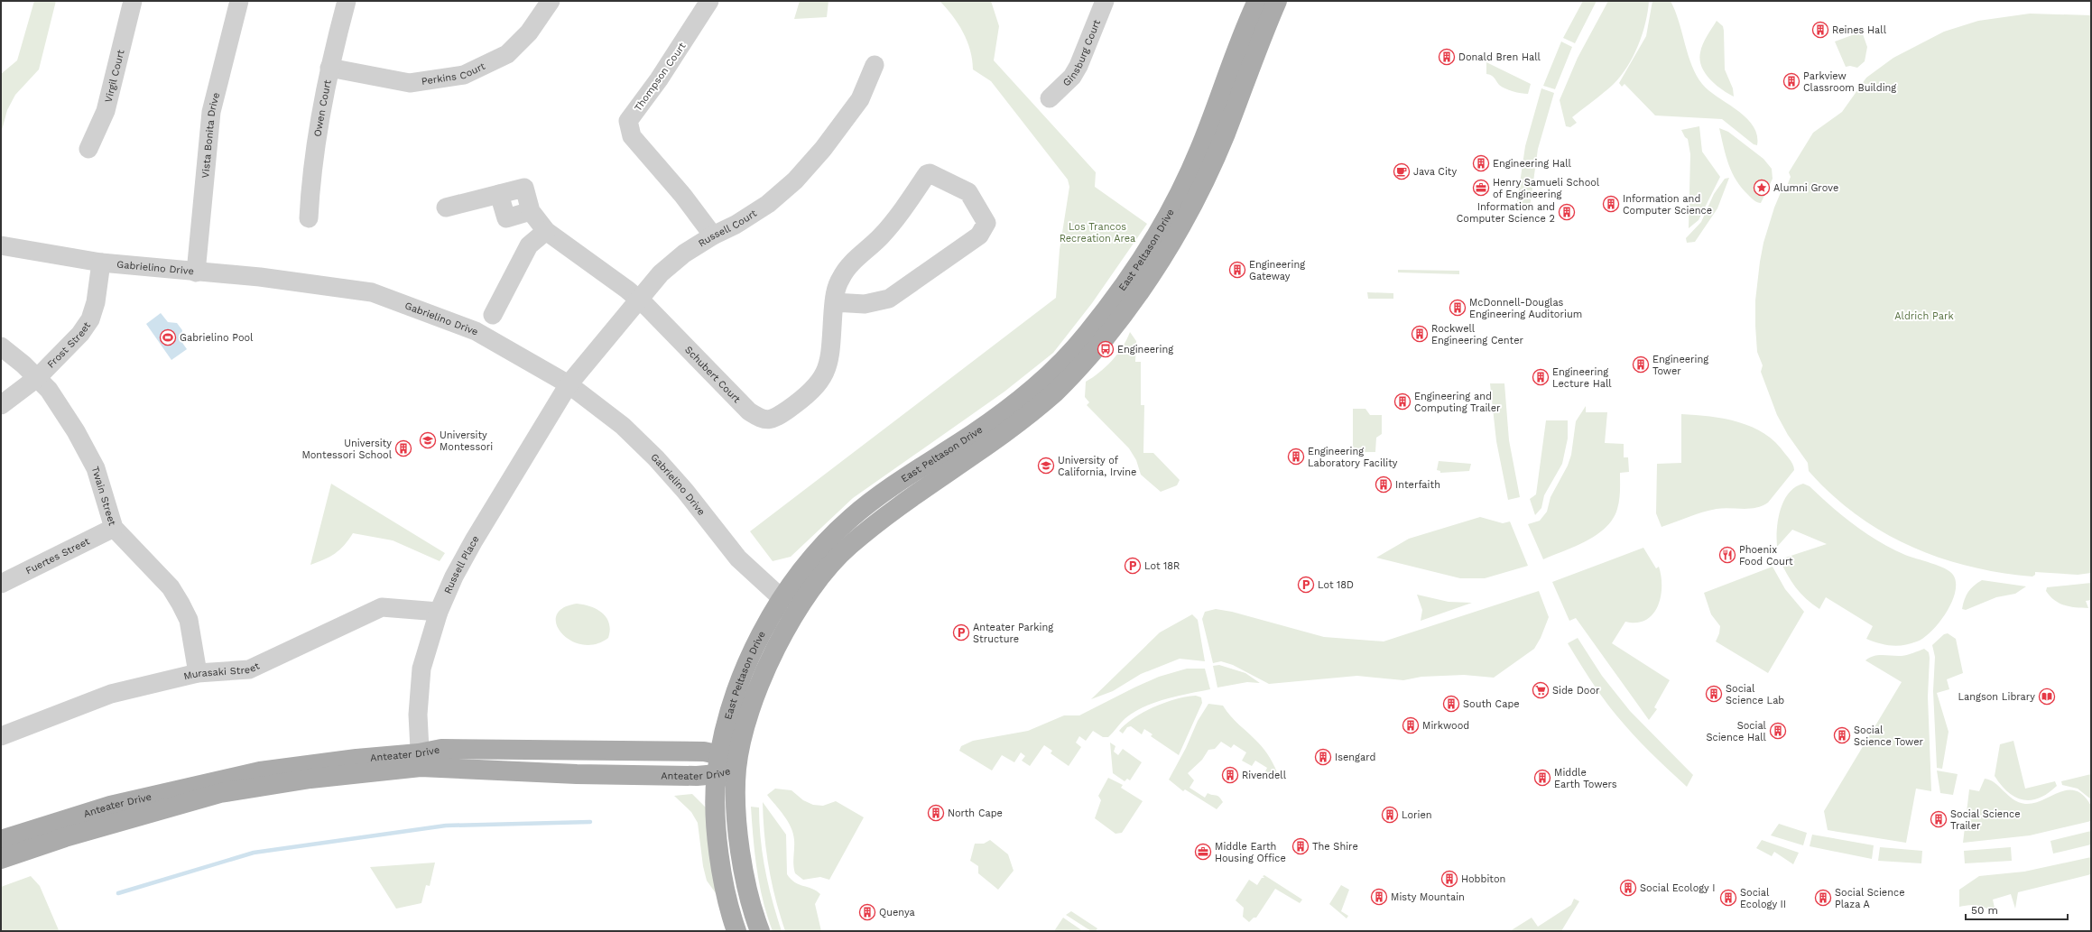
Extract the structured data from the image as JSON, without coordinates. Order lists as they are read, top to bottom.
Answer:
{
  "streets": {
    "main road": ["East Peltason Drive", "Anteater Drive"],
    "street": [
      "Ginsburg Court",
      "Perkins Court",
      "Virgil Court",
      "Thompson Court",
      "Owen Court",
      "Vista Bonita Drive",
      "Russell Court",
      "Gabrielino Drive",
      "Frost Street",
      "Schubert Court",
      "Twain Street",
      "Fuertes Street",
      "Russell Place",
      "Murasaki Street"
    ]
  },
  "crossings": [
    ["Perkins Court", "Owen Court"],
    ["Thompson Court", "Russell Court"],
    ["Vista Bonita Drive", "Gabrielino Drive"],
    ["Russell Court", "Gabrielino Drive"],
    ["Russell Court", "Schubert Court"],
    ["Russell Court", "Russell Place"],
    ["East Peltason Drive", "Gabrielino Drive"],
    ["East Peltason Drive", "Anteater Drive"],
    ["Gabrielino Drive", "Frost Street"],
    ["Gabrielino Drive", "Russell Place"],
    ["Frost Street", "Twain Street"],
    ["Twain Street", "Fuertes Street"],
    ["Twain Street", "Murasaki Street"],
    ["Russell Place", "Murasaki Street"],
    ["Russell Place", "Anteater Drive"]
  ],
  "parks": ["Los Trancos Recreation Area", "Aldrich Park"],
  "places": {
    "building": [
      "Reines Hall",
      "Donald Bren Hall",
      "Parkview Classroom Building",
      "Engineering Hall",
      "Information and Computer Science",
      "Information and Computer Science 2",
      "Engineering Gateway",
      "McDonnell-Douglas Engineering Auditorium",
      "Rockwell Engineering Center",
      "Engineering Tower",
      "Engineering Lecture Hall",
      "Engineering and Computing Trailer",
      "University Montessori School",
      "Engineering Laboratory Facility",
      "Interfaith",
      "Social Science Lab",
      "South Cape",
      "Mirkwood",
      "Social Science Hall",
      "Social Science Tower",
      "Isengard",
      "Rivendell",
      "Middle Earth Towers",
      "North Cape",
      "Lorien",
      "Social Science Trailer",
      "The Shire",
      "Hobbiton",
      "Social Ecology I",
      "Misty Mountain",
      "Social Ecology II",
      "Social Science Plaza A",
      "Quenya"
    ],
    "cafe": ["Java City"],
    "office": ["Henry Samueli School of Engineering", "Middle Earth Housing Office"],
    "place": ["Alumni Grove"],
    "sports": ["Gabrielino Pool"],
    "bus stop": ["Engineering"],
    "school or university": ["University Montessori", "University of California, Irvine"],
    "restaurant": ["Phoenix Food Court"],
    "parking": ["Lot 18R", "Lot 18D", "Anteater Parking Structure"],
    "supermarket": ["Side Door"],
    "library": ["Langson Library"]
  },
  "scale_bar": "50 m"
}
